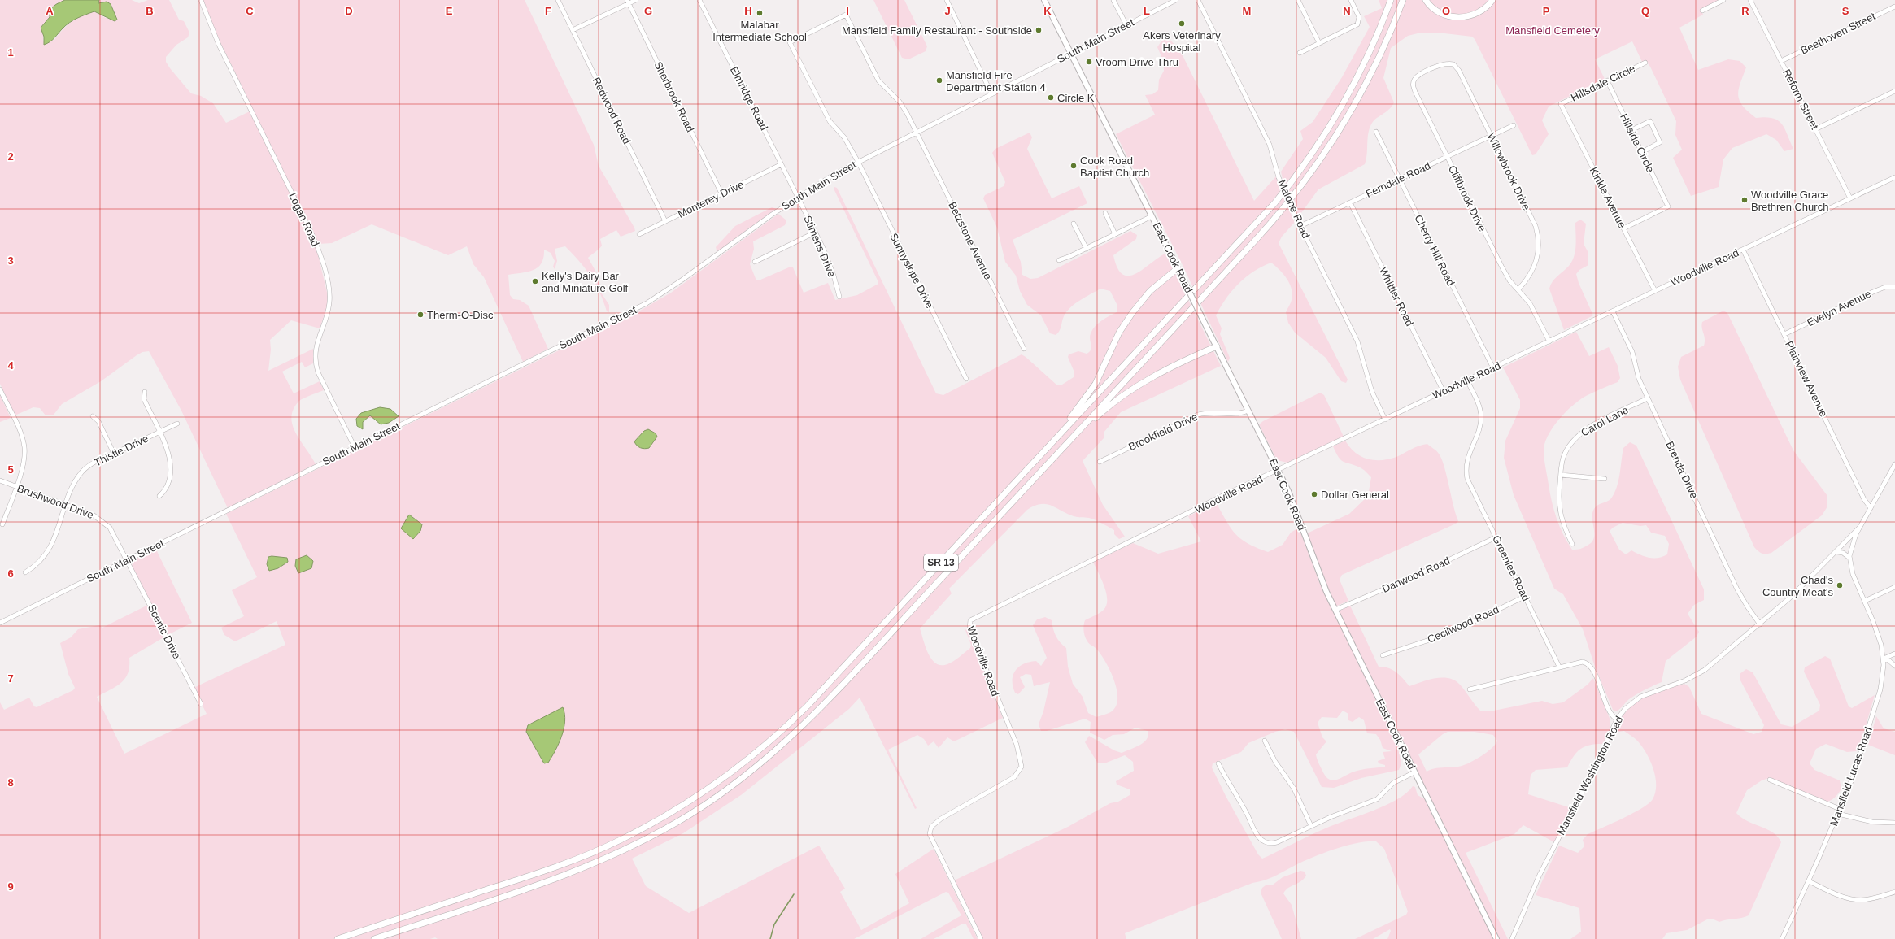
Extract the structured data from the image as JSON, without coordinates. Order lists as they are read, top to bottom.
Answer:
{
  "streets": {
    "highway": ["SR 13"],
    "main road": ["East Cook Road"],
    "street": [
      "Beethoven Street",
      "South Main Street",
      "Hillsdale Circle",
      "Sherbrook Road",
      "Elmridge Road",
      "Reform Street",
      "Redwood Road",
      "Hillside Circle",
      "Willowbrook Drive",
      "Ferndale Road",
      "Kinkle Avenue",
      "Cliffbrook Drive",
      "Monterey Drive",
      "Malone Road",
      "Logan Road",
      "Betzstone Avenue",
      "Stimens Drive",
      "Cherry Hill Road",
      "Woodville Road",
      "Sunnyslope Drive",
      "Whittier Road",
      "Evelyn Avenue",
      "Plainview Avenue",
      "Carol Lane",
      "Brookfield Drive",
      "Thistle Drive",
      "Brenda Drive",
      "Brushwood Drive",
      "Greenlee Road",
      "Danwood Road",
      "Cecilwood Road",
      "Scenic Drive",
      "Mansfield Washington Road",
      "Mansfield Lucas Road"
    ]
  },
  "crossings": [
    ["Beethoven Street", "Reform Street"],
    ["South Main Street", "Elmridge Road"],
    ["South Main Street", "Logan Road"],
    ["South Main Street", "Betzstone Avenue"],
    ["South Main Street", "Stimens Drive"],
    ["South Main Street", "East Cook Road"],
    ["South Main Street", "Sunnyslope Drive"],
    ["South Main Street", "Brushwood Drive"],
    ["South Main Street", "Scenic Drive"],
    ["Hillsdale Circle", "Hillside Circle"],
    ["Hillsdale Circle", "Kinkle Avenue"],
    ["Sherbrook Road", "Monterey Drive"],
    ["Elmridge Road", "Monterey Drive"],
    ["Elmridge Road", "Stimens Drive"],
    ["Reform Street", "Woodville Road"],
    ["Redwood Road", "Monterey Drive"],
    ["Hillside Circle", "Kinkle Avenue"],
    ["Willowbrook Drive", "Ferndale Road"],
    ["Willowbrook Drive", "Cliffbrook Drive"],
    ["Ferndale Road", "Cliffbrook Drive"],
    ["Ferndale Road", "Malone Road"],
    ["Ferndale Road", "Cherry Hill Road"],
    ["Ferndale Road", "Whittier Road"],
    ["Kinkle Avenue", "Woodville Road"],
    ["Cliffbrook Drive", "Woodville Road"],
    ["Malone Road", "Woodville Road"],
    ["Betzstone Avenue", "Sunnyslope Drive"],
    ["Cherry Hill Road", "Woodville Road"],
    ["East Cook Road", "Woodville Road"],
    ["East Cook Road", "Brookfield Drive"],
    ["East Cook Road", "Danwood Road"],
    ["Woodville Road", "Whittier Road"],
    ["Woodville Road", "Plainview Avenue"],
    ["Woodville Road", "Brenda Drive"],
    ["Woodville Road", "Greenlee Road"],
    ["Evelyn Avenue", "Plainview Avenue"],
    ["Carol Lane", "Brenda Drive"],
    ["Thistle Drive", "Brushwood Drive"],
    ["Brenda Drive", "Mansfield Washington Road"],
    ["Brushwood Drive", "Scenic Drive"],
    ["Greenlee Road", "Danwood Road"],
    ["Greenlee Road", "Cecilwood Road"],
    ["Mansfield Washington Road", "Mansfield Lucas Road"]
  ],
  "parks": ["Mansfield Cemetery"],
  "places": [
    "Malabar Intermediate School",
    "Akers Veterinary Hospital",
    "Mansfield Family Restaurant - Southside",
    "Vroom Drive Thru",
    "Mansfield Fire Department Station 4",
    "Circle K",
    "Cook Road Baptist Church",
    "Woodville Grace Brethren Church",
    "Kelly's Dairy Bar and Miniature Golf",
    "Therm-O-Disc",
    "Dollar General",
    "Chad's Country Meat's"
  ],
  "grid": {
    "columns": [
      "A",
      "B",
      "C",
      "D",
      "E",
      "F",
      "G",
      "H",
      "I",
      "J",
      "K",
      "L",
      "M",
      "N",
      "O",
      "P",
      "Q",
      "R",
      "S"
    ],
    "rows": [
      "1",
      "2",
      "3",
      "4",
      "5",
      "6",
      "7",
      "8",
      "9"
    ]
  }
}
